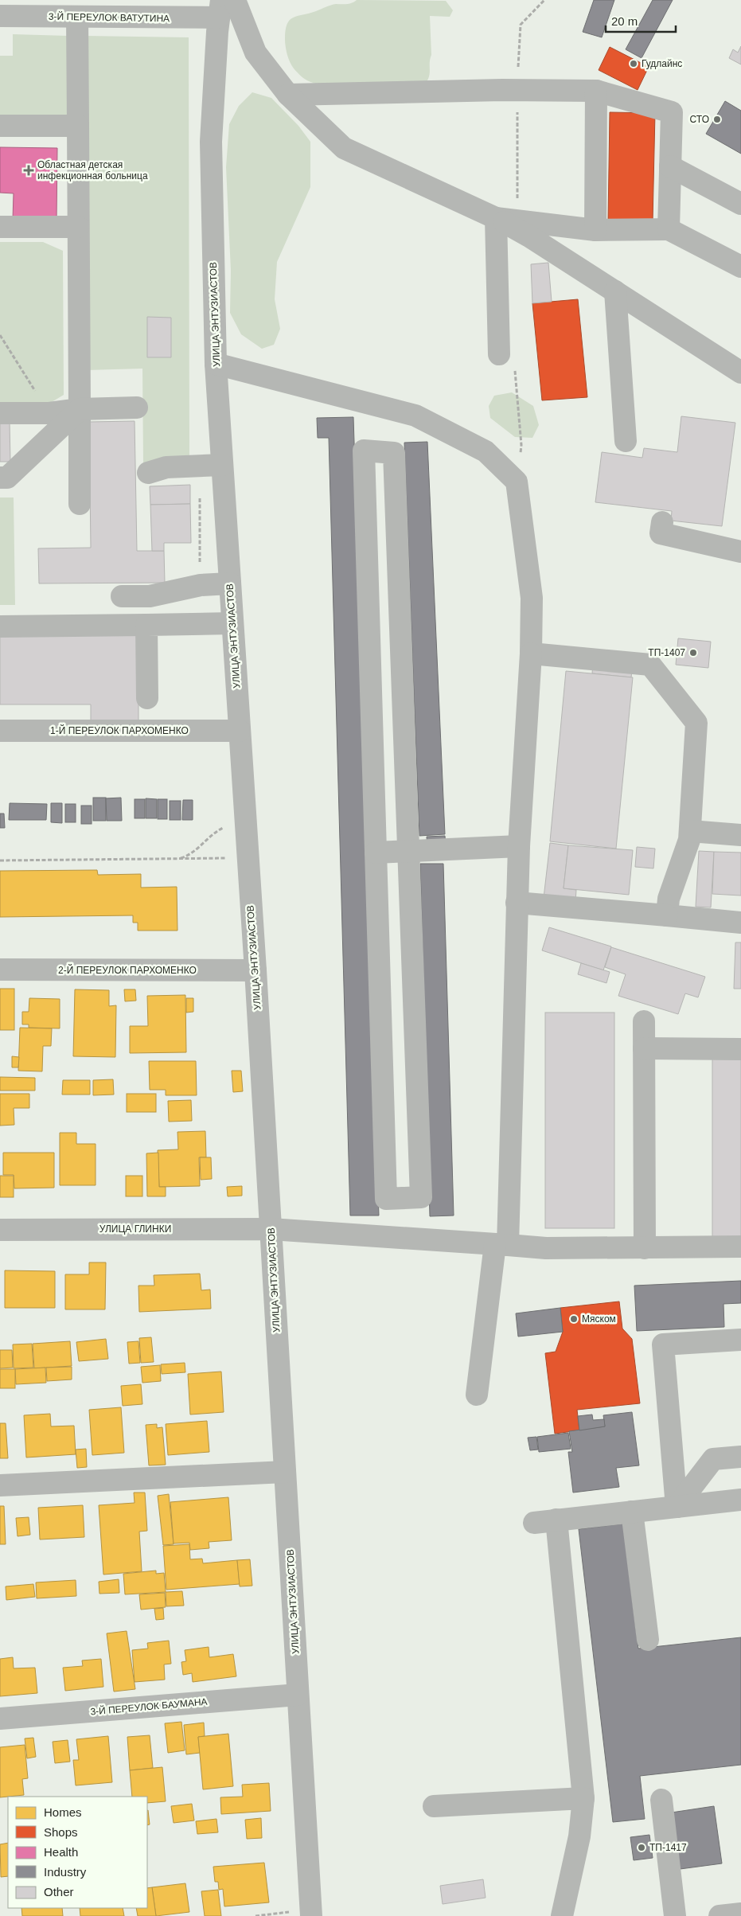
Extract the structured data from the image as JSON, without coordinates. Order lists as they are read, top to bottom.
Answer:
{
  "streets": {
    "street": [
      "3-Й ПЕРЕУЛОК ВАТУТИНА",
      "УЛИЦА ЭНТУЗИАСТОВ",
      "1-Й ПЕРЕУЛОК ПАРХОМЕНКО",
      "2-Й ПЕРЕУЛОК ПАРХОМЕНКО",
      "УЛИЦА ГЛИНКИ",
      "3-Й ПЕРЕУЛОК БАУМАНА"
    ]
  },
  "crossings": [
    ["3-Й ПЕРЕУЛОК ВАТУТИНА", "УЛИЦА ЭНТУЗИАСТОВ"],
    ["УЛИЦА ЭНТУЗИАСТОВ", "1-Й ПЕРЕУЛОК ПАРХОМЕНКО"],
    ["УЛИЦА ЭНТУЗИАСТОВ", "2-Й ПЕРЕУЛОК ПАРХОМЕНКО"],
    ["УЛИЦА ЭНТУЗИАСТОВ", "УЛИЦА ГЛИНКИ"],
    ["УЛИЦА ЭНТУЗИАСТОВ", "3-Й ПЕРЕУЛОК БАУМАНА"]
  ],
  "places": {
    "other": [
      "Гудлайнс",
      "СТО",
      "ТП-1407",
      "Мяском",
      "ТП-1417"
    ],
    "health": ["Областная детская инфекционная больница"]
  },
  "legend": [
    "Homes",
    "Shops",
    "Health",
    "Industry",
    "Other"
  ],
  "scale_bar": "20 m"
}
